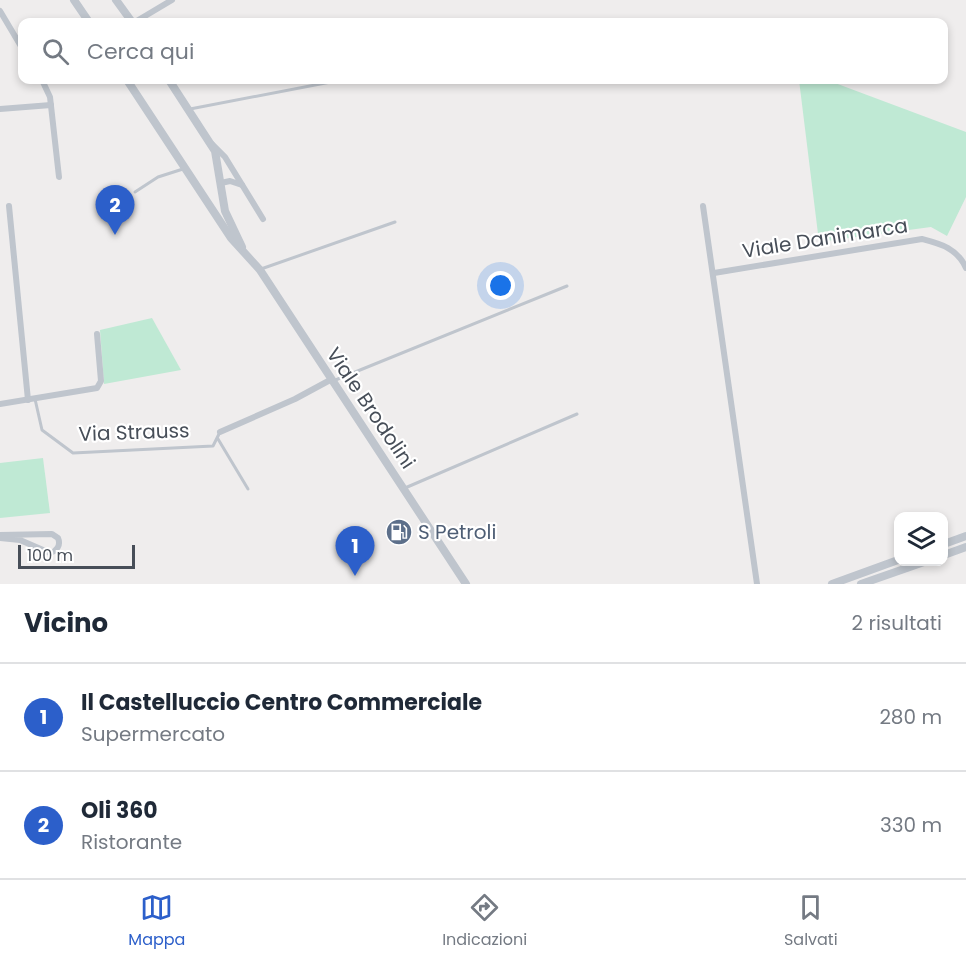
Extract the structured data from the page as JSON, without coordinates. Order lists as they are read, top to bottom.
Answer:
{
  "streets": {
    "street": ["Viale Danimarca", "Viale Brodolini", "Via Strauss"]
  },
  "places": {
    "fuel station": ["S Petroli"]
  },
  "scale_bar": "100 m",
  "page": {
    "search": "Cerca qui",
    "pins": ["2", "1"],
    "scale": "100 m",
    "heading": ["Vicino", "2 risultati"],
    "list": [
      {
        "mark": "1",
        "name": "Il Castelluccio Centro Commerciale",
        "note": "Supermercato",
        "value": "280 m"
      },
      {
        "mark": "2",
        "name": "Oli 360",
        "note": "Ristorante",
        "value": "330 m"
      }
    ],
    "nav": ["Mappa", "Indicazioni", "Salvati"]
  }
}
